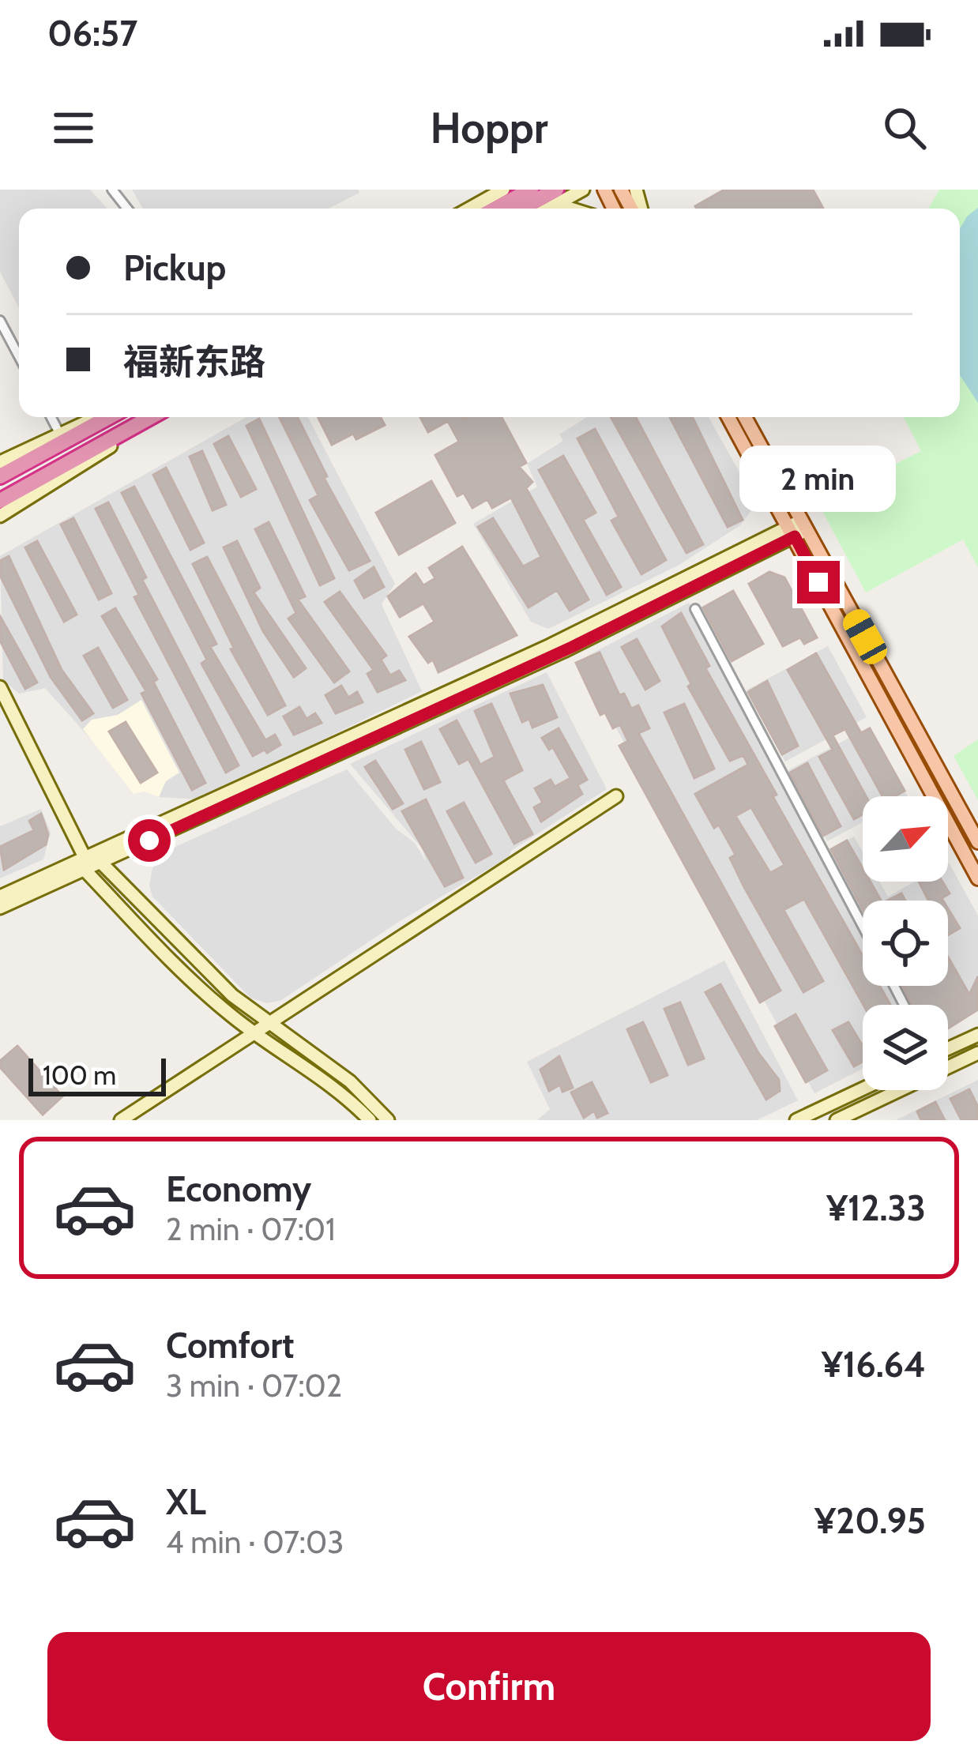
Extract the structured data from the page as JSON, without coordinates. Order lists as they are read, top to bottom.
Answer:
{
  "scale_bar": "100 m",
  "north": "top right",
  "page": {
    "status": "06:57",
    "header": "Hoppr",
    "banner": ["Pickup", "福新东路"],
    "bubble": "2 min",
    "scale": "100 m",
    "list": [
      {
        "name": "Economy",
        "note": "2 min · 07:01",
        "value": "¥12.33"
      },
      {
        "name": "Comfort",
        "note": "3 min · 07:02",
        "value": "¥16.64"
      },
      {
        "name": "XL",
        "note": "4 min · 07:03",
        "value": "¥20.95"
      }
    ],
    "buttons": "Confirm"
  }
}
